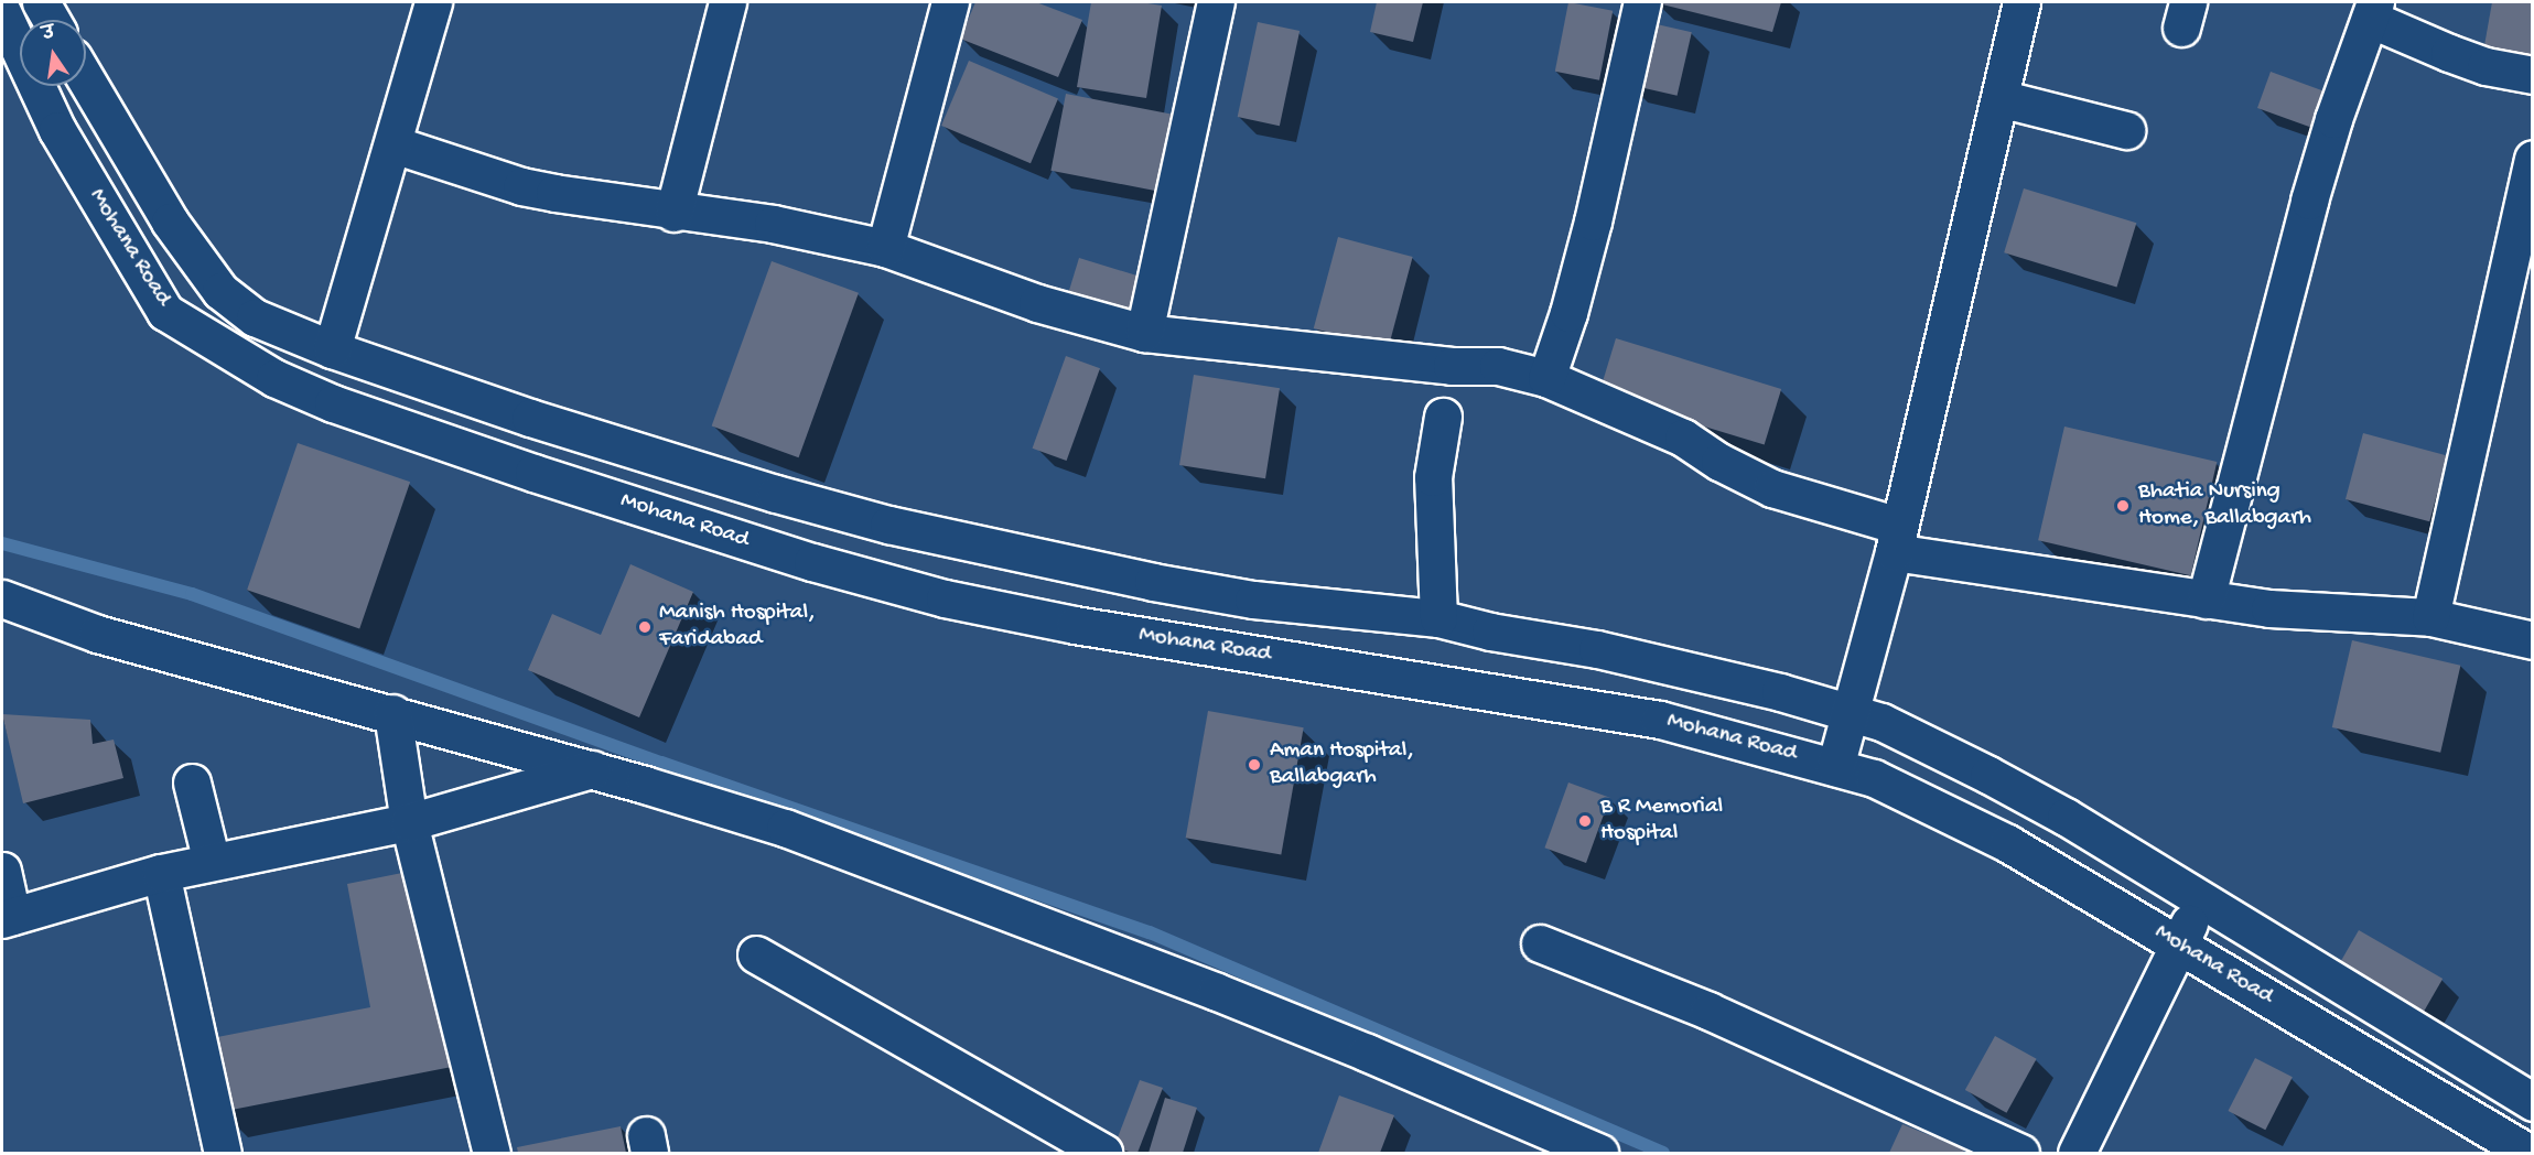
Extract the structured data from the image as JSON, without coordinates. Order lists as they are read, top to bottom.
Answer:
{
  "streets": {
    "street": ["Mohana Road"]
  },
  "places": [
    "Bhatia Nursing Home, Ballabgarh",
    "Manish Hospital, Faridabad",
    "Aman Hospital, Ballabgarh",
    "B R Memorial Hospital"
  ],
  "north": "top"
}
